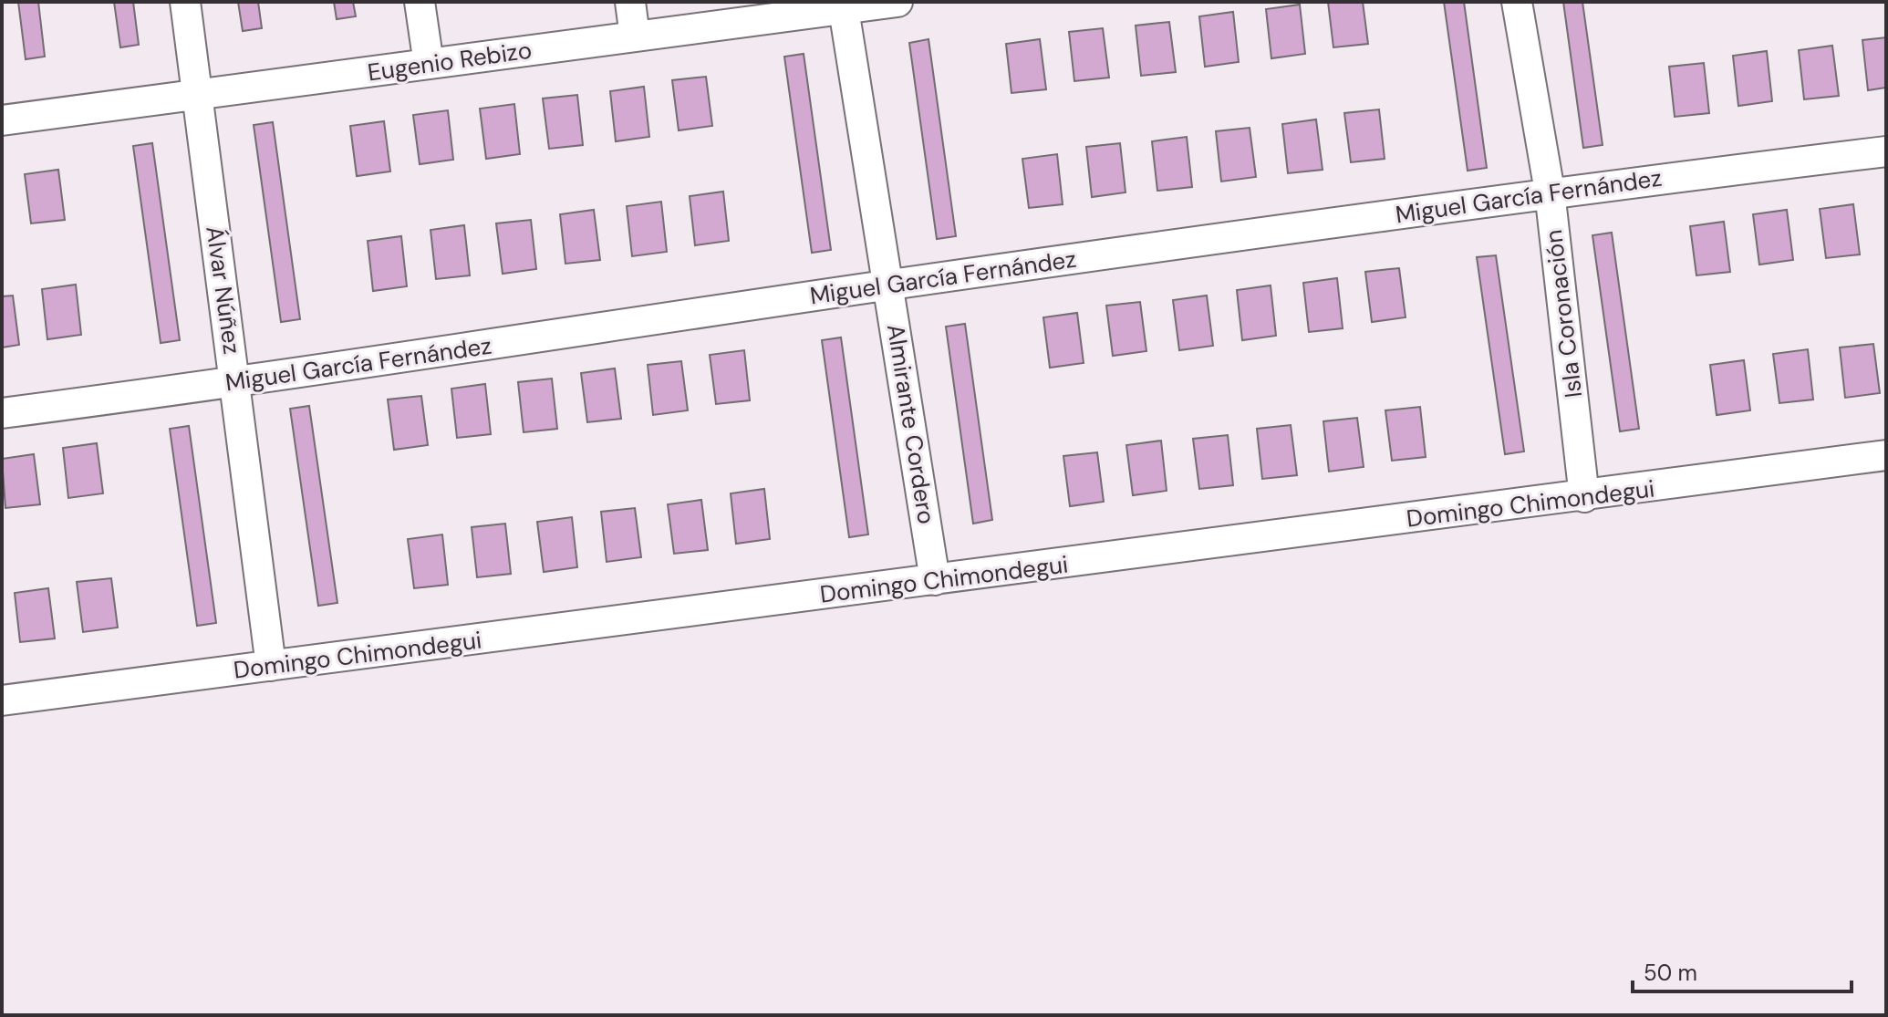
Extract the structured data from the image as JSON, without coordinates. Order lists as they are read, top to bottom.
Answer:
{
  "streets": {
    "street": [
      "Eugenio Rebizo",
      "Miguel García Fernández",
      "Álvar Núñez",
      "Isla Coronación",
      "Almirante Cordero",
      "Domingo Chimondegui"
    ]
  },
  "crossings": [
    ["Eugenio Rebizo", "Álvar Núñez"],
    ["Eugenio Rebizo", "Almirante Cordero"],
    ["Miguel García Fernández", "Álvar Núñez"],
    ["Miguel García Fernández", "Isla Coronación"],
    ["Miguel García Fernández", "Almirante Cordero"],
    ["Álvar Núñez", "Domingo Chimondegui"],
    ["Isla Coronación", "Domingo Chimondegui"],
    ["Almirante Cordero", "Domingo Chimondegui"]
  ],
  "scale_bar": "50 m"
}
